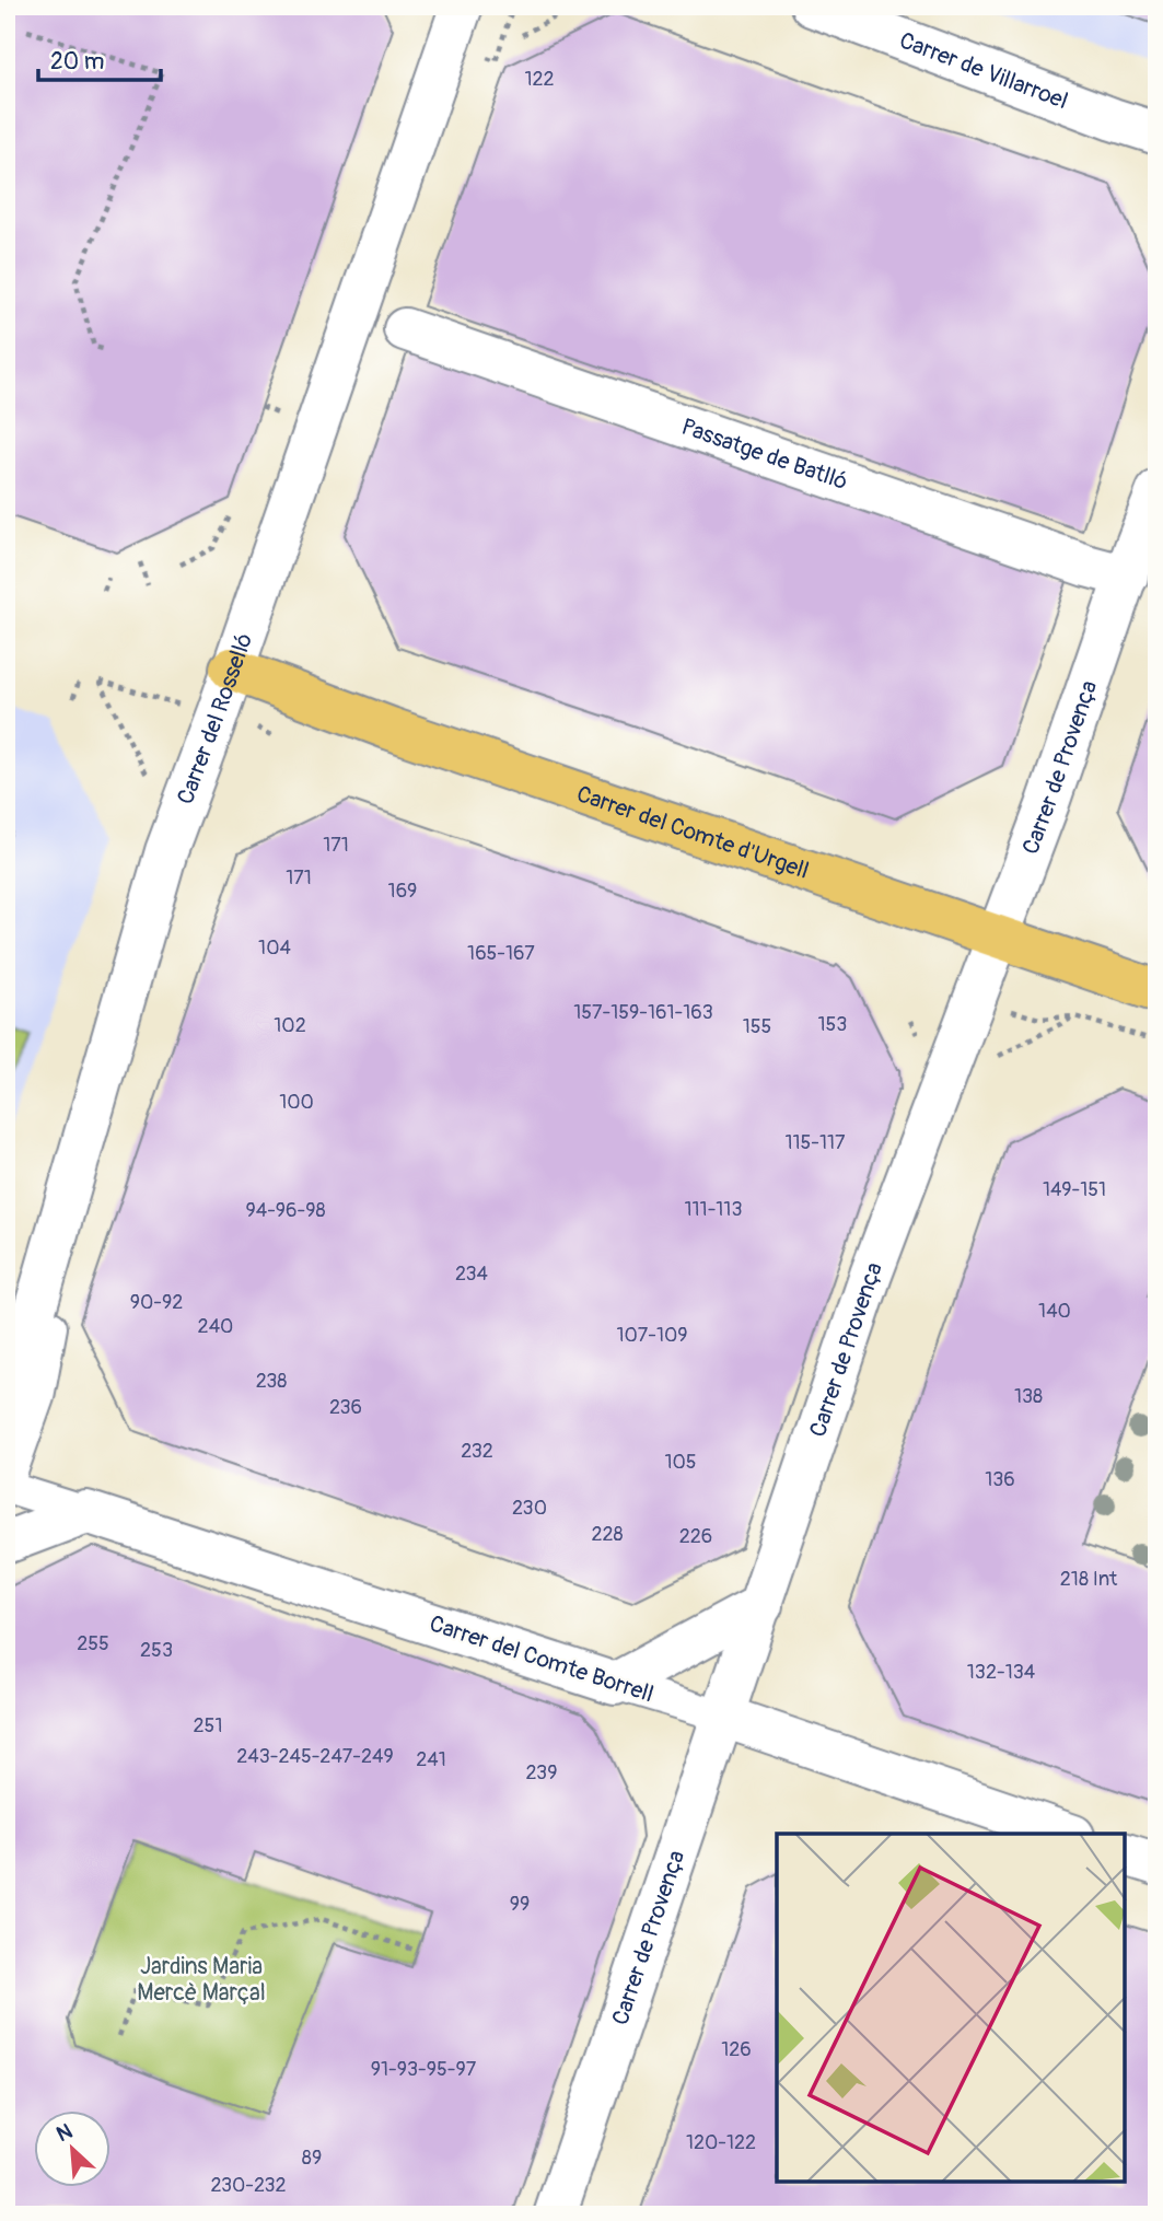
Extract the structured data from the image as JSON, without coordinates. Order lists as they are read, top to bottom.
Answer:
{
  "streets": {
    "main road": ["Carrer del Comte d'Urgell"],
    "street": [
      "Carrer de Villarroel",
      "Passatge de Batlló",
      "Carrer del Rosselló",
      "Carrer de Provença",
      "Carrer del Comte Borrell"
    ]
  },
  "crossings": [
    ["Passatge de Batlló", "Carrer de Provença"],
    ["Carrer del Rosselló", "Carrer del Comte d'Urgell"],
    ["Carrer de Provença", "Carrer del Comte d'Urgell"],
    ["Carrer de Provença", "Carrer del Comte Borrell"]
  ],
  "parks": ["Jardins Maria Mercè Marçal"],
  "house_numbers": [
    "122",
    "171",
    "171",
    "169",
    "104",
    "165-167",
    "157-159-161-163",
    "153",
    "102",
    "155",
    "100",
    "115-117",
    "149-151",
    "111-113",
    "94-96-98",
    "234",
    "90-92",
    "140",
    "240",
    "107-109",
    "238",
    "138",
    "236",
    "232",
    "105",
    "136",
    "230",
    "228",
    "226",
    "218 Int",
    "255",
    "253",
    "132-134",
    "251",
    "243-245-247-249",
    "241",
    "239",
    "99",
    "126",
    "91-93-95-97",
    "120-122",
    "89",
    "230-232"
  ],
  "scale_bar": "20 m",
  "north": "top left"
}
